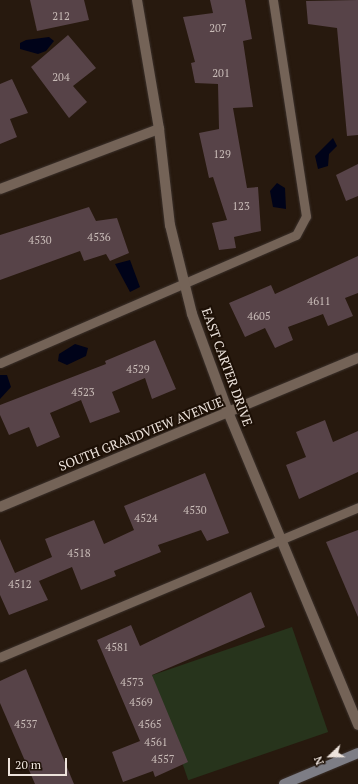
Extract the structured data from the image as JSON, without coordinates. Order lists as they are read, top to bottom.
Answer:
{
  "streets": {
    "street": ["EAST CARTER DRIVE", "SOUTH GRANDVIEW AVENUE"]
  },
  "crossings": [
    ["EAST CARTER DRIVE", "SOUTH GRANDVIEW AVENUE"]
  ],
  "house_numbers": [
    "212",
    "207",
    "201",
    "204",
    "129",
    "123",
    "4536",
    "4530",
    "4611",
    "4605",
    "4529",
    "4523",
    "4530",
    "4524",
    "4518",
    "4512",
    "4581",
    "4573",
    "4569",
    "4537",
    "4565",
    "4561",
    "4557"
  ],
  "scale_bar": "20 m",
  "north": "left"
}
